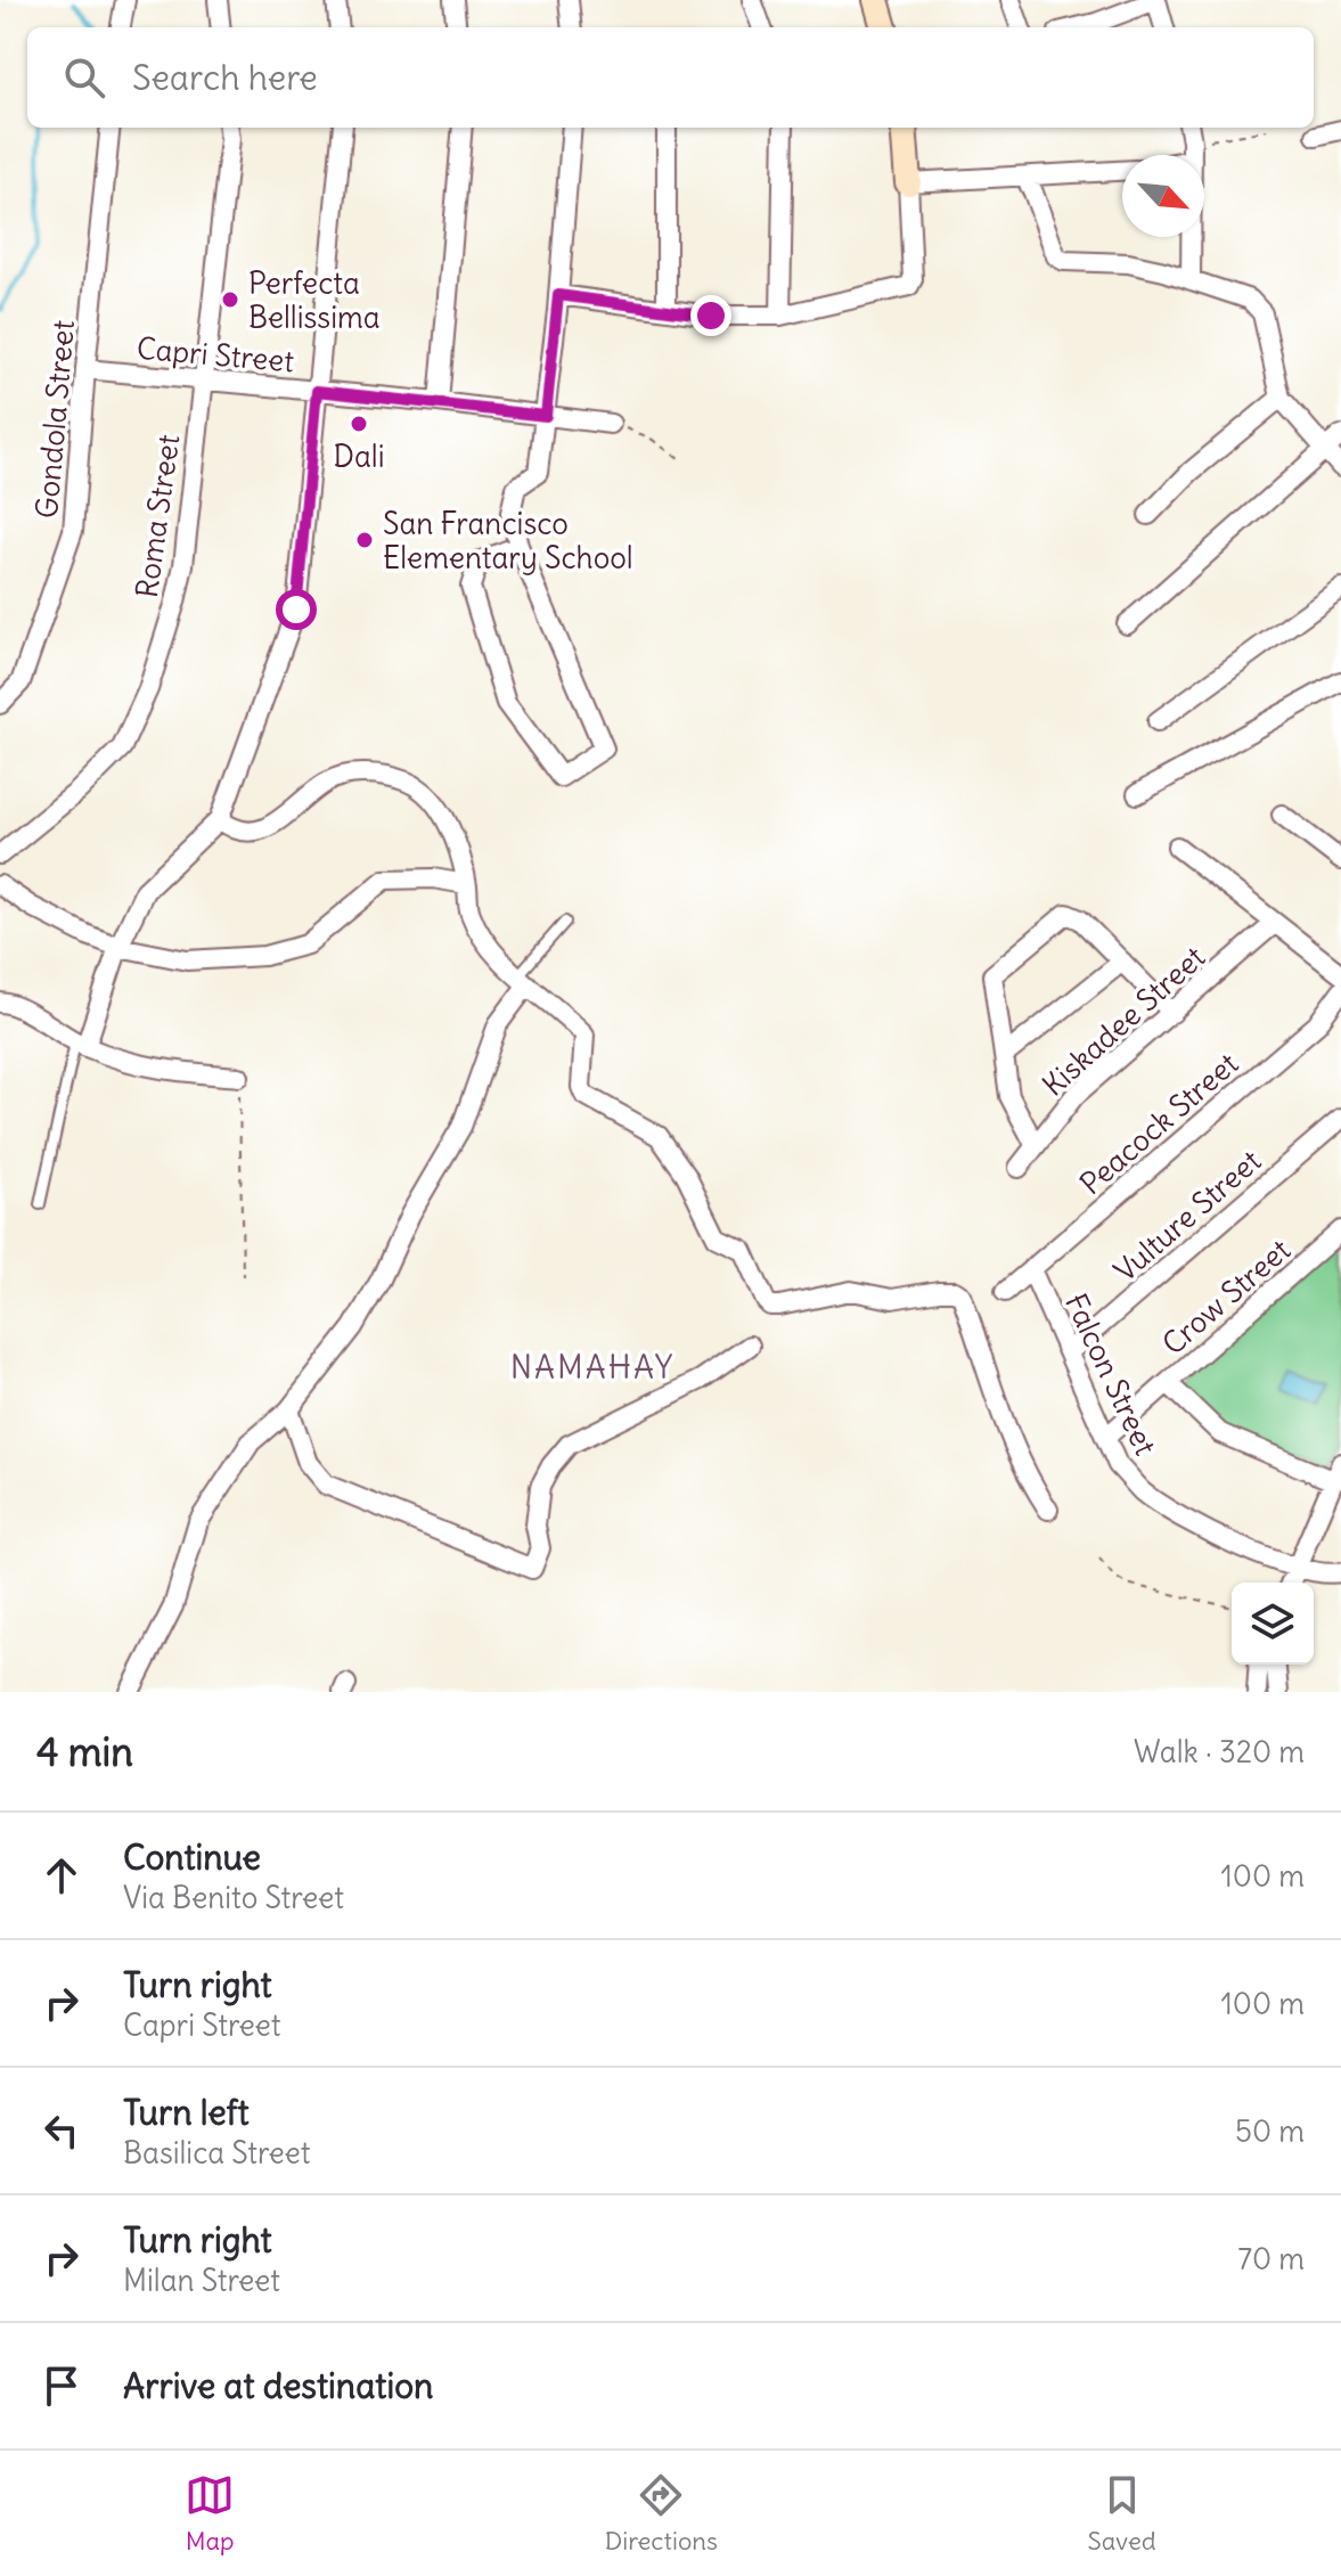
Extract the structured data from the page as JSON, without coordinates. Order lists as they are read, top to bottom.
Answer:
{
  "streets": {
    "street": [
      "Capri Street",
      "Gondola Street",
      "Roma Street",
      "Kiskadee Street",
      "Peacock Street",
      "Vulture Street",
      "Crow Street",
      "Falcon Street"
    ]
  },
  "crossings": [
    ["Capri Street", "Gondola Street"],
    ["Capri Street", "Roma Street"],
    ["Peacock Street", "Falcon Street"],
    ["Vulture Street", "Falcon Street"],
    ["Crow Street", "Falcon Street"]
  ],
  "districts": ["NAMAHAY"],
  "places": ["Perfecta Bellissima", "Dali", "San Francisco Elementary School"],
  "north": "bottom right",
  "page": {
    "search": "Search here",
    "heading": ["4 min", "Walk · 320 m"],
    "list": [
      ["Continue", "Via Benito Street", "100 m"],
      ["Turn right", "Capri Street", "100 m"],
      ["Turn left", "Basilica Street", "50 m"],
      ["Turn right", "Milan Street", "70 m"],
      "Arrive at destination"
    ],
    "nav": ["Map", "Directions", "Saved"]
  }
}
